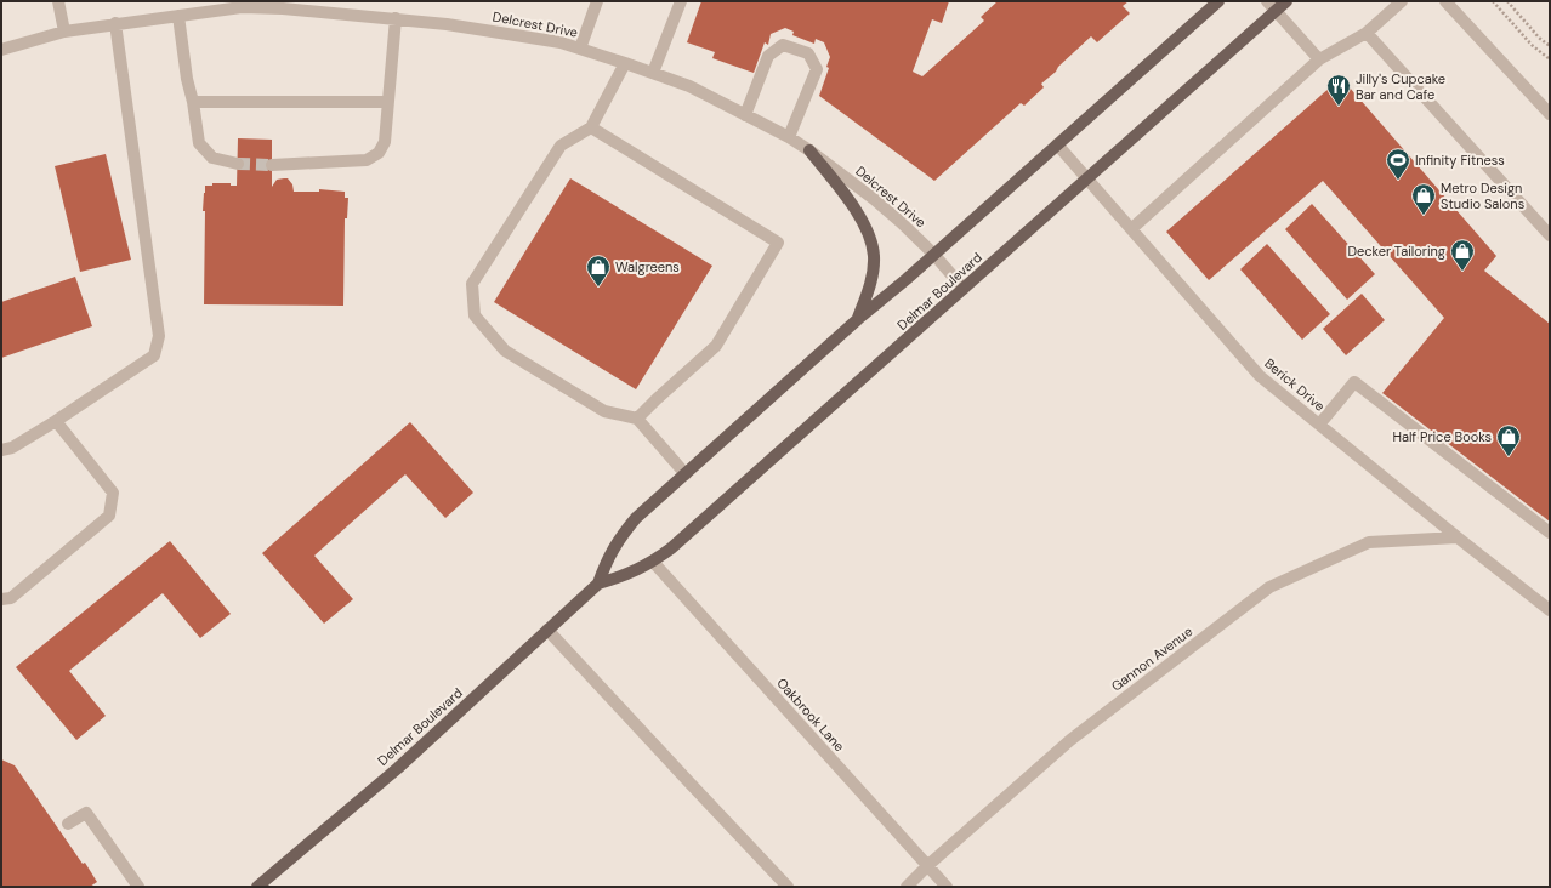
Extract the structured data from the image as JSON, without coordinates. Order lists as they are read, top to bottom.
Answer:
{
  "streets": {
    "main road": ["Delmar Boulevard"],
    "street": [
      "Delcrest Drive",
      "Berick Drive",
      "Gannon Avenue",
      "Oakbrook Lane"
    ]
  },
  "crossings": [
    ["Delcrest Drive", "Delmar Boulevard"],
    ["Delmar Boulevard", "Berick Drive"],
    ["Delmar Boulevard", "Oakbrook Lane"],
    ["Berick Drive", "Gannon Avenue"],
    ["Gannon Avenue", "Oakbrook Lane"]
  ],
  "places": {
    "restaurant": ["Jilly's Cupcake Bar and Cafe"],
    "sports": ["Infinity Fitness"],
    "shop": [
      "Metro Design Studio Salons",
      "Decker Tailoring",
      "Walgreens",
      "Half Price Books"
    ]
  }
}
